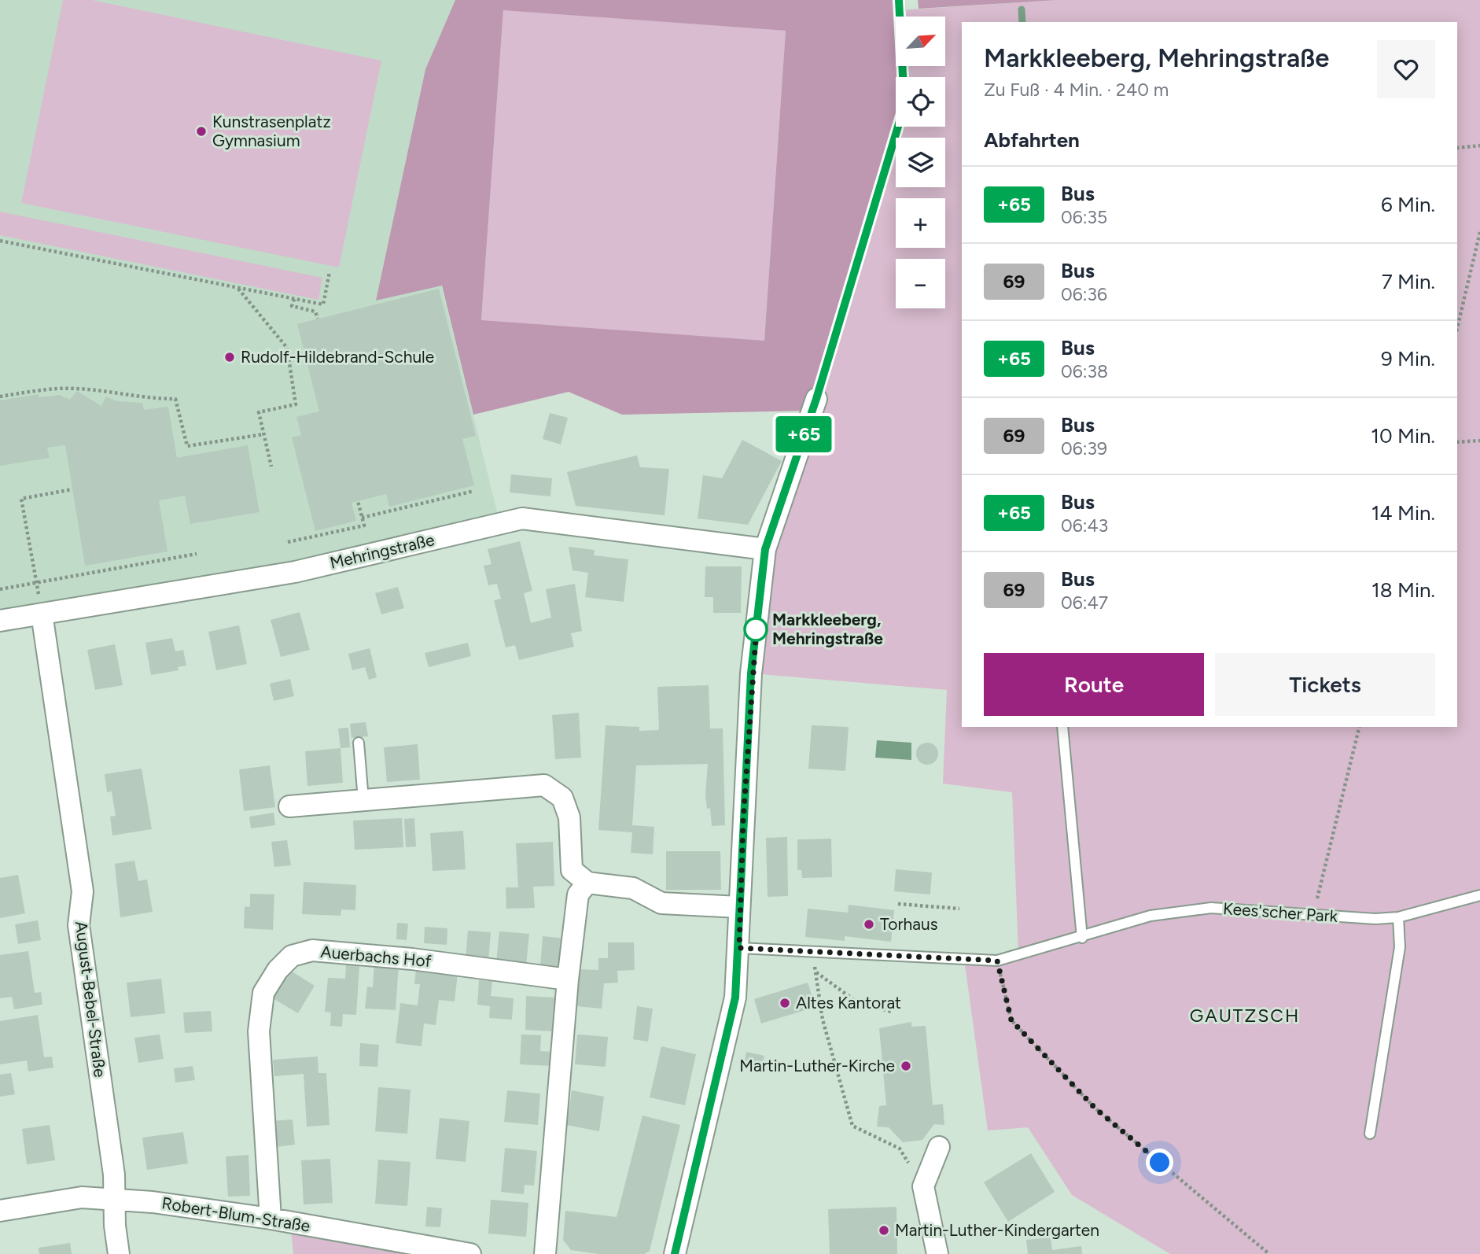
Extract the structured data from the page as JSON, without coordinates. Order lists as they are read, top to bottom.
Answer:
{
  "streets": {
    "street": [
      "Mehringstraße",
      "Auerbachs Hof",
      "August-Bebel-Straße",
      "Robert-Blum-Straße"
    ],
    "lane": ["Kees'scher Park"]
  },
  "crossings": [
    ["Mehringstraße", "August-Bebel-Straße"],
    ["Auerbachs Hof", "Robert-Blum-Straße"],
    ["August-Bebel-Straße", "Robert-Blum-Straße"]
  ],
  "districts": ["GAUTZSCH"],
  "places": [
    "Kunstrasenplatz Gymnasium",
    "Rudolf-Hildebrand-Schule",
    "Markkleeberg, Mehringstraße",
    "Torhaus",
    "Altes Kantorat",
    "Martin-Luther-Kirche",
    "Martin-Luther-Kindergarten"
  ],
  "lines": ["bus line +65"],
  "north": "top right",
  "page": {
    "on_map": "+65",
    "map_buttons": ["+", "−"],
    "heading": [
      ["Markkleeberg, Mehringstraße", "Zu Fuß · 4 Min. · 240 m"],
      "Abfahrten"
    ],
    "list": [
      {
        "mark": "+65",
        "name": "Bus",
        "note": "06:35",
        "value": "6 Min."
      },
      {
        "mark": "69",
        "name": "Bus",
        "note": "06:36",
        "value": "7 Min."
      },
      {
        "mark": "+65",
        "name": "Bus",
        "note": "06:38",
        "value": "9 Min."
      },
      {
        "mark": "69",
        "name": "Bus",
        "note": "06:39",
        "value": "10 Min."
      },
      {
        "mark": "+65",
        "name": "Bus",
        "note": "06:43",
        "value": "14 Min."
      },
      {
        "mark": "69",
        "name": "Bus",
        "note": "06:47",
        "value": "18 Min."
      }
    ],
    "buttons": ["Route", "Tickets"]
  }
}
